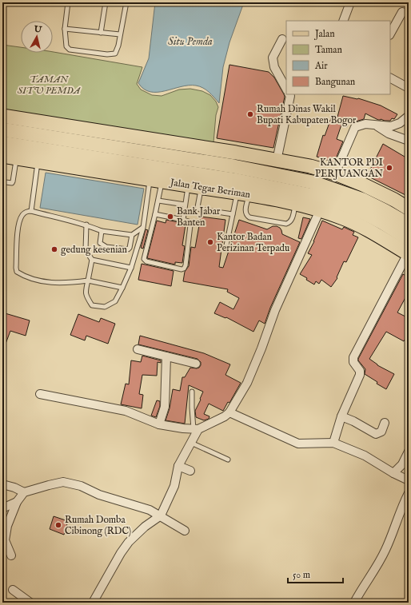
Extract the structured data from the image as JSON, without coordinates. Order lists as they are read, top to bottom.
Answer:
{
  "streets": {
    "main road": ["Jalan Tegar Beriman"]
  },
  "water": ["Situ Pemda"],
  "parks": ["TAMAN SITU PEMDA"],
  "places": [
    "Rumah Dinas Wakil Bupati Kabupaten Bogor",
    "KANTOR PDI PERJUANGAN",
    "Bank Jabar Banten",
    "Kantor Badan Perizinan Terpadu",
    "gedung kesenian",
    "Rumah Domba Cibinong (RDC)"
  ],
  "legend": [
    "Jalan",
    "Taman",
    "Air",
    "Bangunan"
  ],
  "scale_bar": "50 m",
  "north": "top"
}
